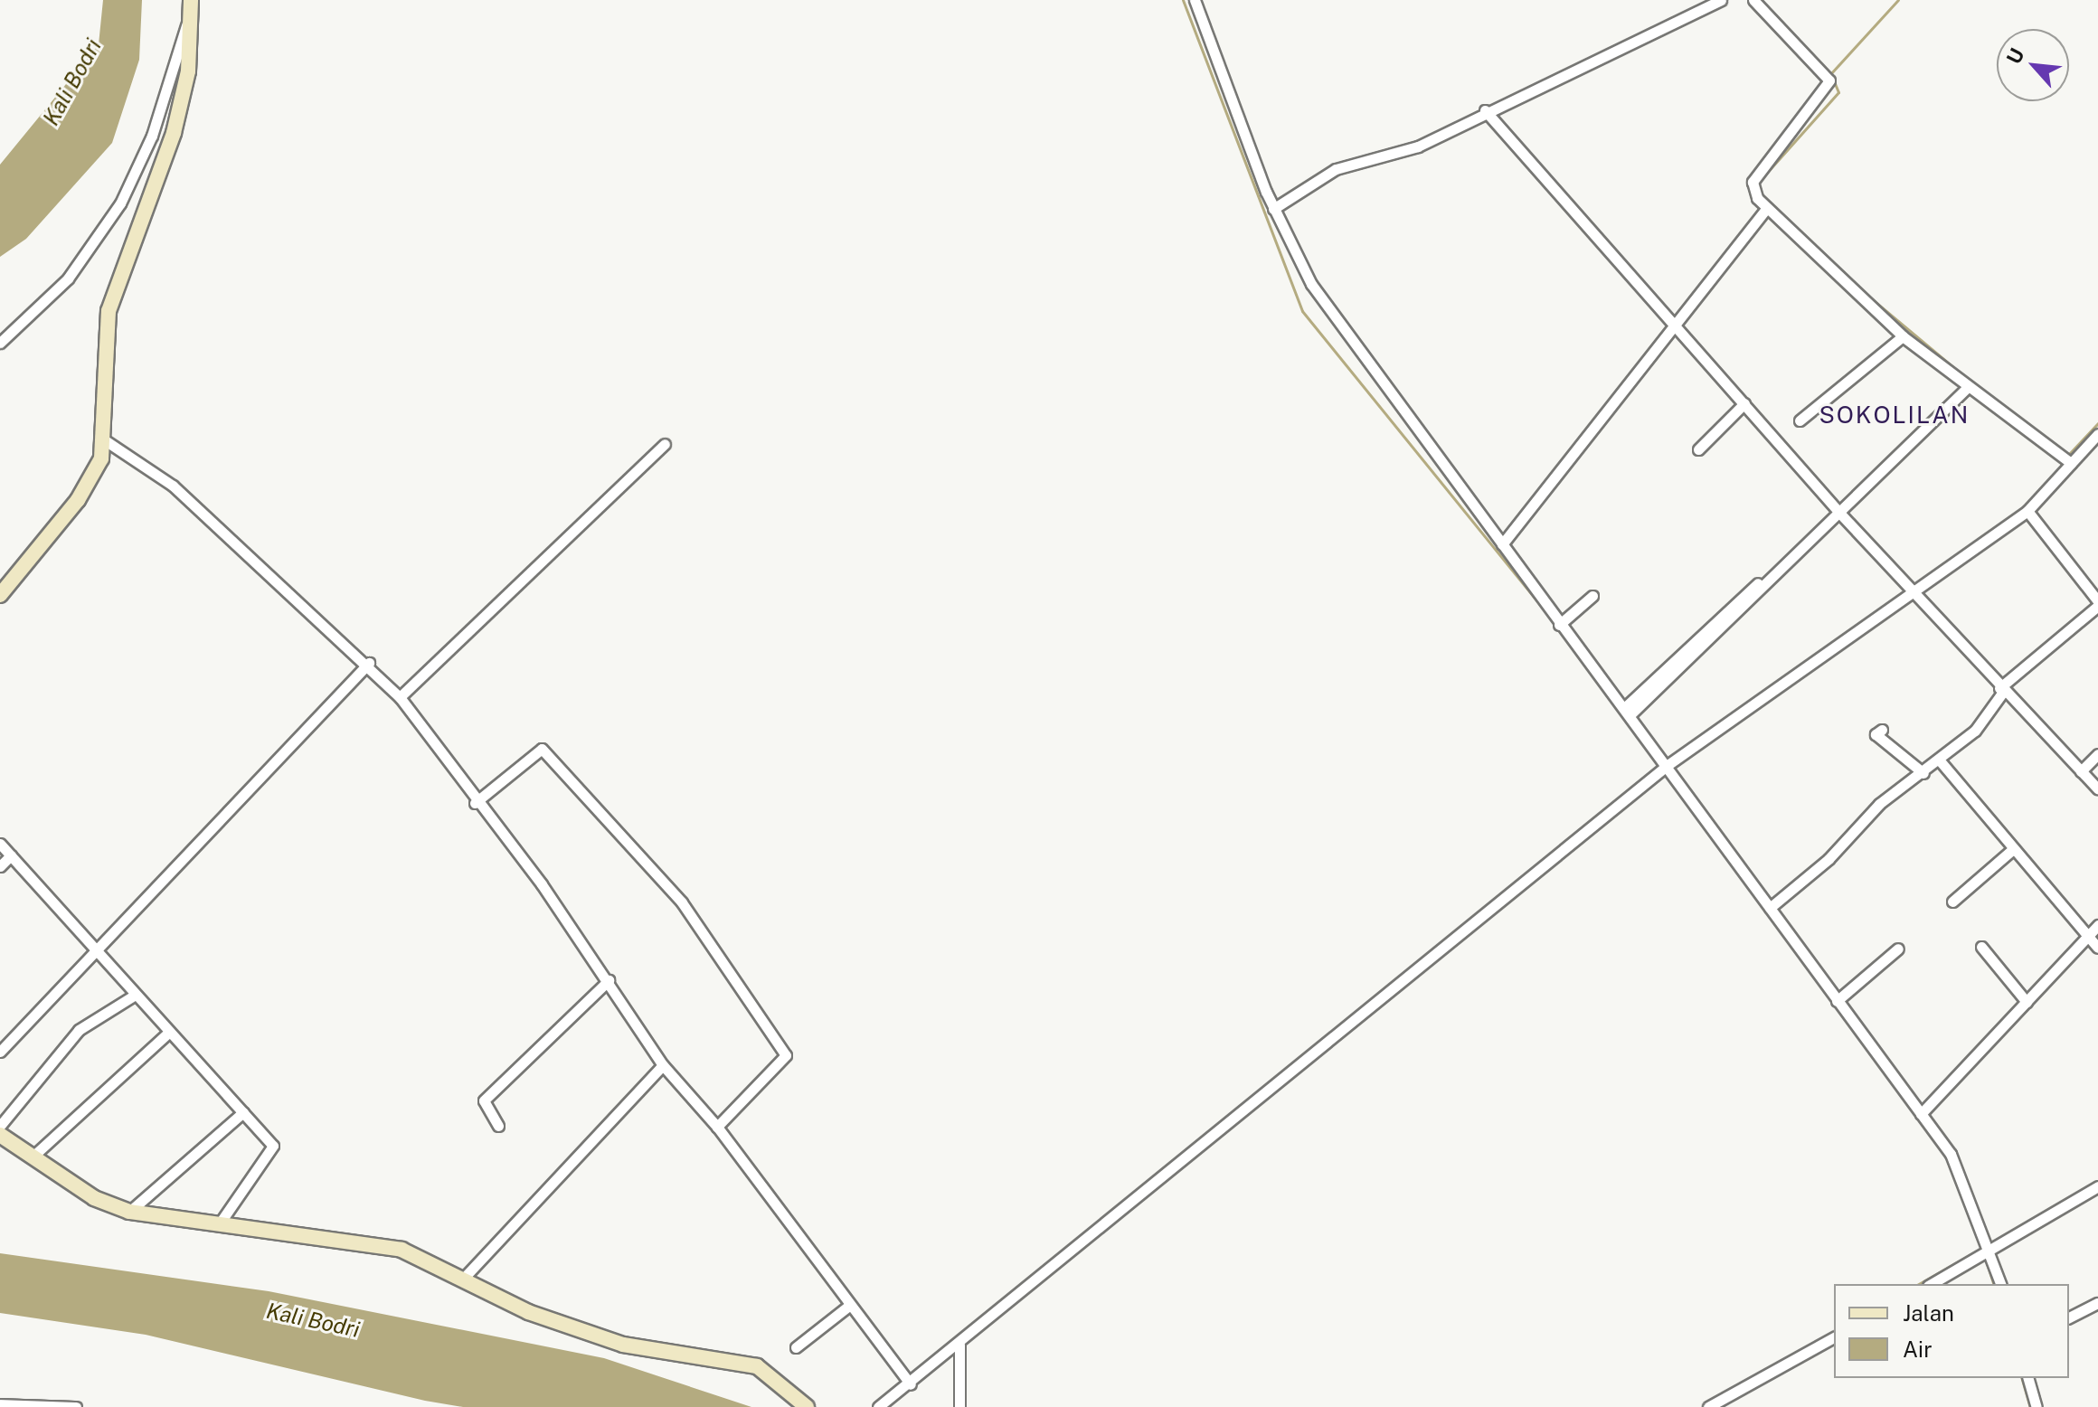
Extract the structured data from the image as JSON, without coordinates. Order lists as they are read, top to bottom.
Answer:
{
  "districts": ["SOKOLILAN"],
  "water": ["Kali Bodri"],
  "legend": ["Jalan", "Air"],
  "north": "top left"
}
